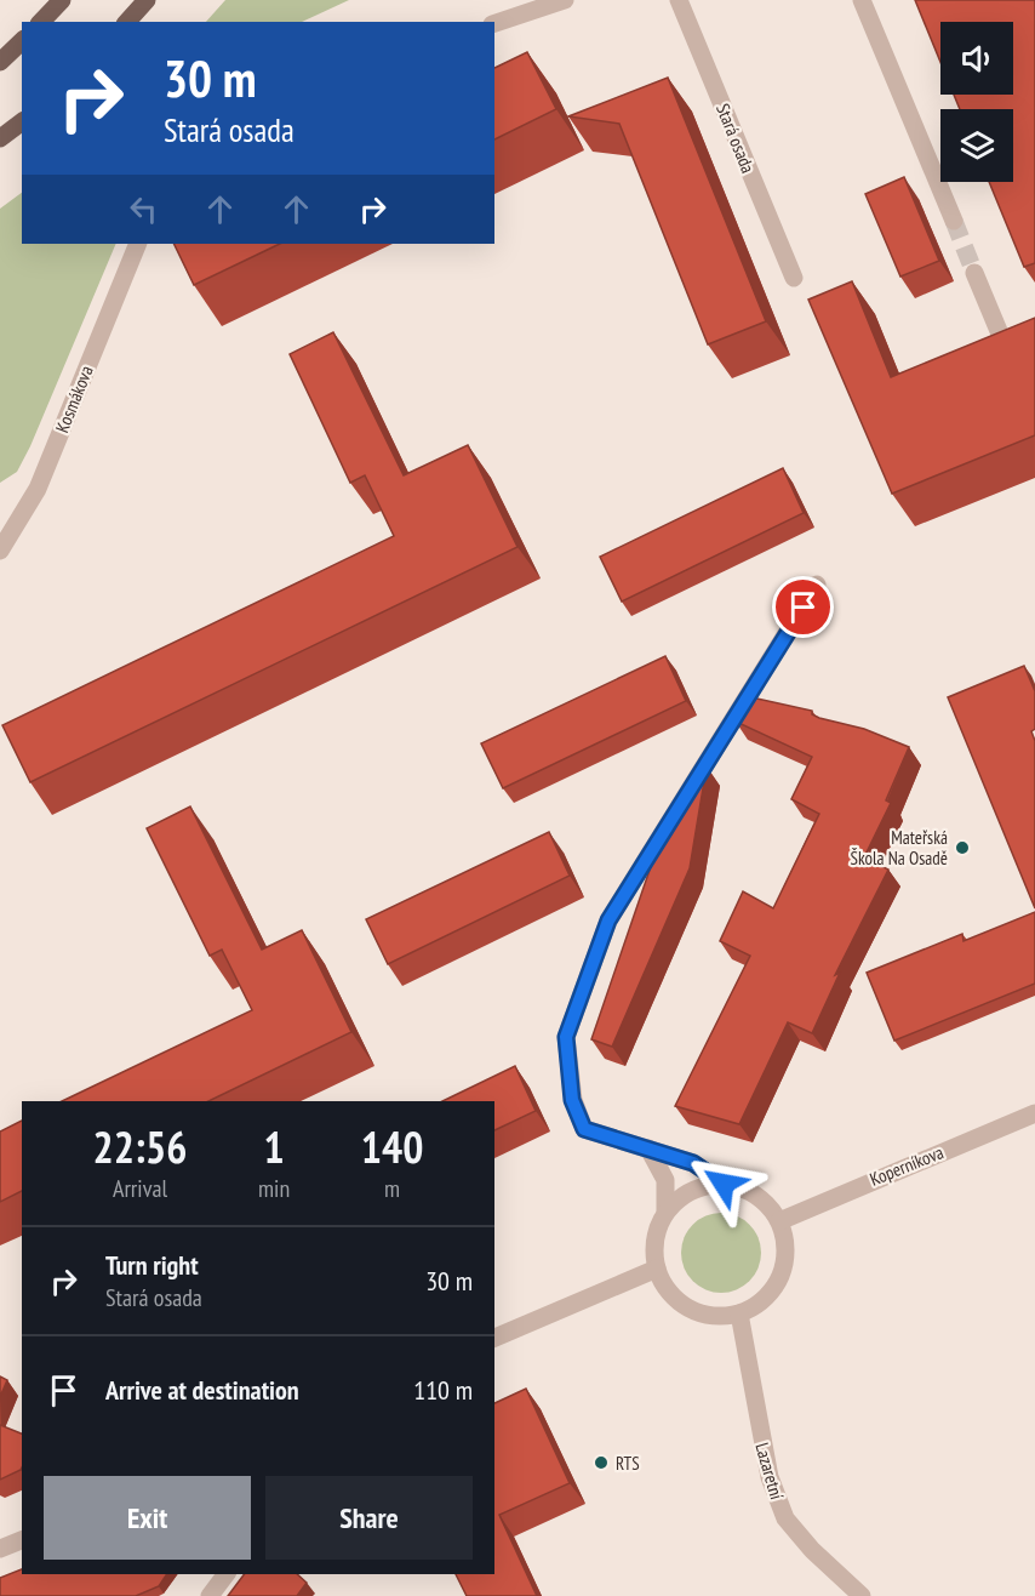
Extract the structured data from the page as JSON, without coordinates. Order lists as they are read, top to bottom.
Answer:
{
  "streets": {
    "street": [
      "Stará osada",
      "Kosmákova",
      "Koperníkova",
      "Lazaretní"
    ]
  },
  "crossings": [
    ["Koperníkova", "Lazaretní"]
  ],
  "places": ["Mateřská Škola Na Osadě", "RTS"],
  "page": {
    "turn": ["30 m", "Stará osada"],
    "eta": [
      "22:56",
      "Arrival",
      "1",
      "min",
      "140",
      "m"
    ],
    "list": [
      {
        "name": "Turn right",
        "note": "Stará osada",
        "value": "30 m"
      },
      {
        "name": "Arrive at destination",
        "value": "110 m"
      }
    ],
    "buttons": ["Exit", "Share"]
  }
}
